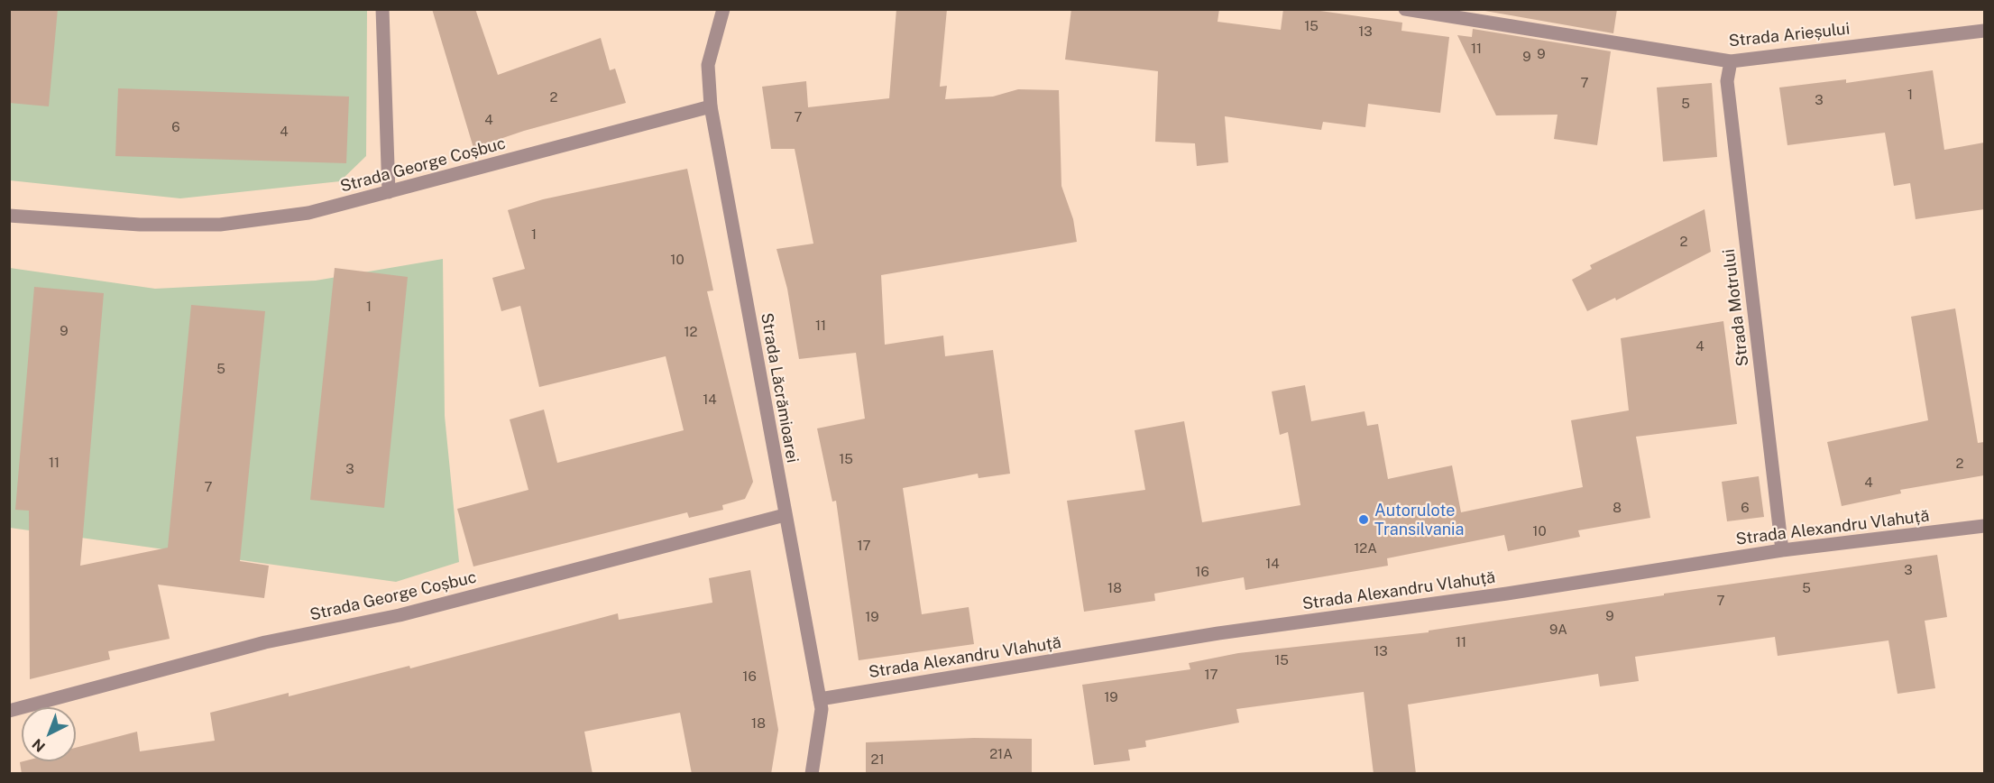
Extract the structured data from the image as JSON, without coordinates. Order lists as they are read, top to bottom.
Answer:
{
  "streets": {
    "street": [
      "Strada Arieșului",
      "Strada George Coșbuc",
      "Strada Motrului",
      "Strada Lăcrămioarei",
      "Strada Alexandru Vlahuță"
    ]
  },
  "crossings": [
    ["Strada Arieșului", "Strada Motrului"],
    ["Strada George Coșbuc", "Strada Lăcrămioarei"],
    ["Strada Motrului", "Strada Alexandru Vlahuță"],
    ["Strada Lăcrămioarei", "Strada Alexandru Vlahuță"]
  ],
  "places": ["Autorulote Transilvania"],
  "house_numbers": [
    "15",
    "13",
    "11",
    "9",
    "9",
    "7",
    "1",
    "2",
    "3",
    "5",
    "7",
    "4",
    "6",
    "4",
    "1",
    "2",
    "10",
    "1",
    "11",
    "9",
    "12",
    "4",
    "5",
    "14",
    "15",
    "11",
    "2",
    "3",
    "4",
    "7",
    "8",
    "6",
    "10",
    "17",
    "12A",
    "14",
    "3",
    "16",
    "18",
    "5",
    "7",
    "9",
    "19",
    "9A",
    "11",
    "13",
    "15",
    "17",
    "16",
    "19",
    "18",
    "21A",
    "21"
  ],
  "north": "bottom left"
}
